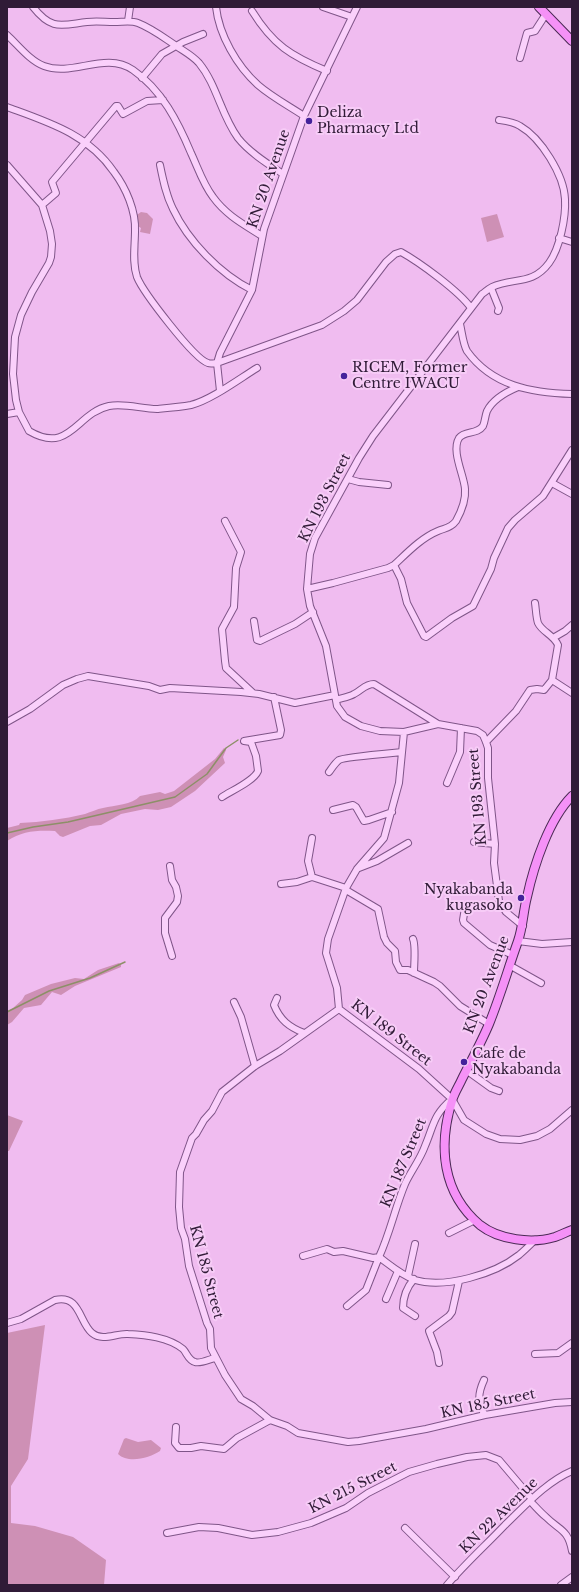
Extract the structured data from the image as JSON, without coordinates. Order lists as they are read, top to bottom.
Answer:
{
  "streets": {
    "main road": ["KN 20 Avenue"],
    "street": [
      "KN 193 Street",
      "KN 189 Street",
      "KN 187 Street",
      "KN 185 Street",
      "KN 215 Street",
      "KN 22 Avenue"
    ]
  },
  "crossings": [
    ["KN 20 Avenue", "KN 193 Street"],
    ["KN 20 Avenue", "KN 189 Street"],
    ["KN 20 Avenue", "KN 187 Street"],
    ["KN 193 Street", "KN 189 Street"],
    ["KN 189 Street", "KN 187 Street"],
    ["KN 189 Street", "KN 185 Street"],
    ["KN 215 Street", "KN 22 Avenue"]
  ],
  "places": [
    "Deliza Pharmacy Ltd",
    "RICEM, Former Centre IWACU",
    "Nyakabanda kugasoko",
    "Cafe de Nyakabanda"
  ]
}
